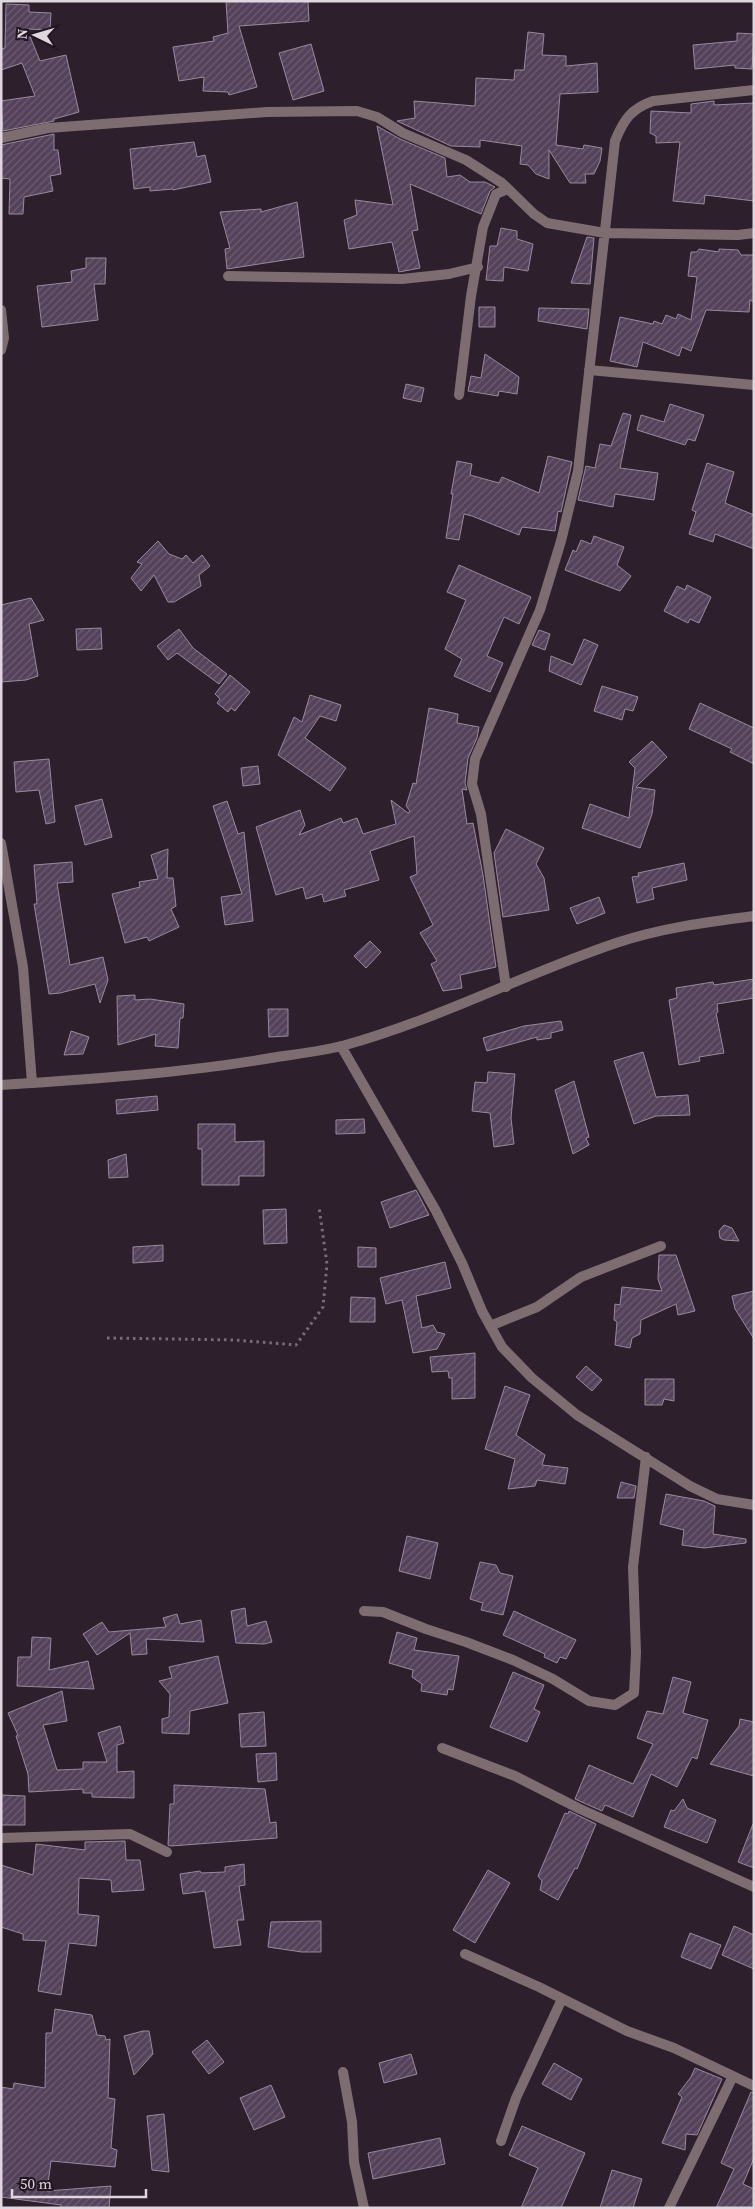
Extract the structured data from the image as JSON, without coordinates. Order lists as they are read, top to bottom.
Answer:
{
  "scale_bar": "50 m",
  "north": "left"
}
